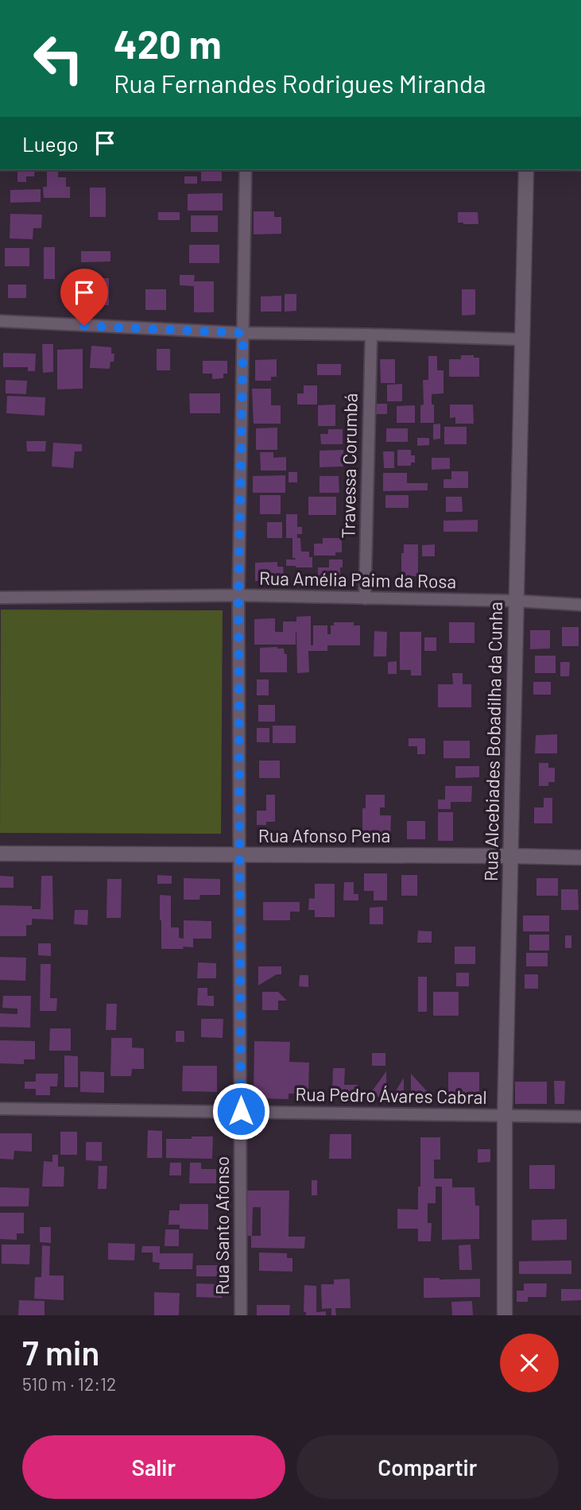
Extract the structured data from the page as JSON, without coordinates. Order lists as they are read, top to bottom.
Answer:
{
  "streets": {
    "street": [
      "Travessa Corumbá",
      "Rua Amélia Paim da Rosa",
      "Rua Alcebiades Bobadilha da Cunha",
      "Rua Afonso Pena",
      "Rua Pedro Ávares Cabral",
      "Rua Santo Afonso"
    ]
  },
  "crossings": [
    ["Travessa Corumbá", "Rua Amélia Paim da Rosa"],
    ["Rua Amélia Paim da Rosa", "Rua Alcebiades Bobadilha da Cunha"],
    ["Rua Amélia Paim da Rosa", "Rua Santo Afonso"],
    ["Rua Alcebiades Bobadilha da Cunha", "Rua Afonso Pena"],
    ["Rua Alcebiades Bobadilha da Cunha", "Rua Pedro Ávares Cabral"],
    ["Rua Afonso Pena", "Rua Santo Afonso"],
    ["Rua Pedro Ávares Cabral", "Rua Santo Afonso"]
  ],
  "page": {
    "turn": ["420 m", "Rua Fernandes Rodrigues Miranda"],
    "then": "Luego",
    "heading": ["7 min", "510 m · 12:12"],
    "buttons": ["Salir", "Compartir"]
  }
}
